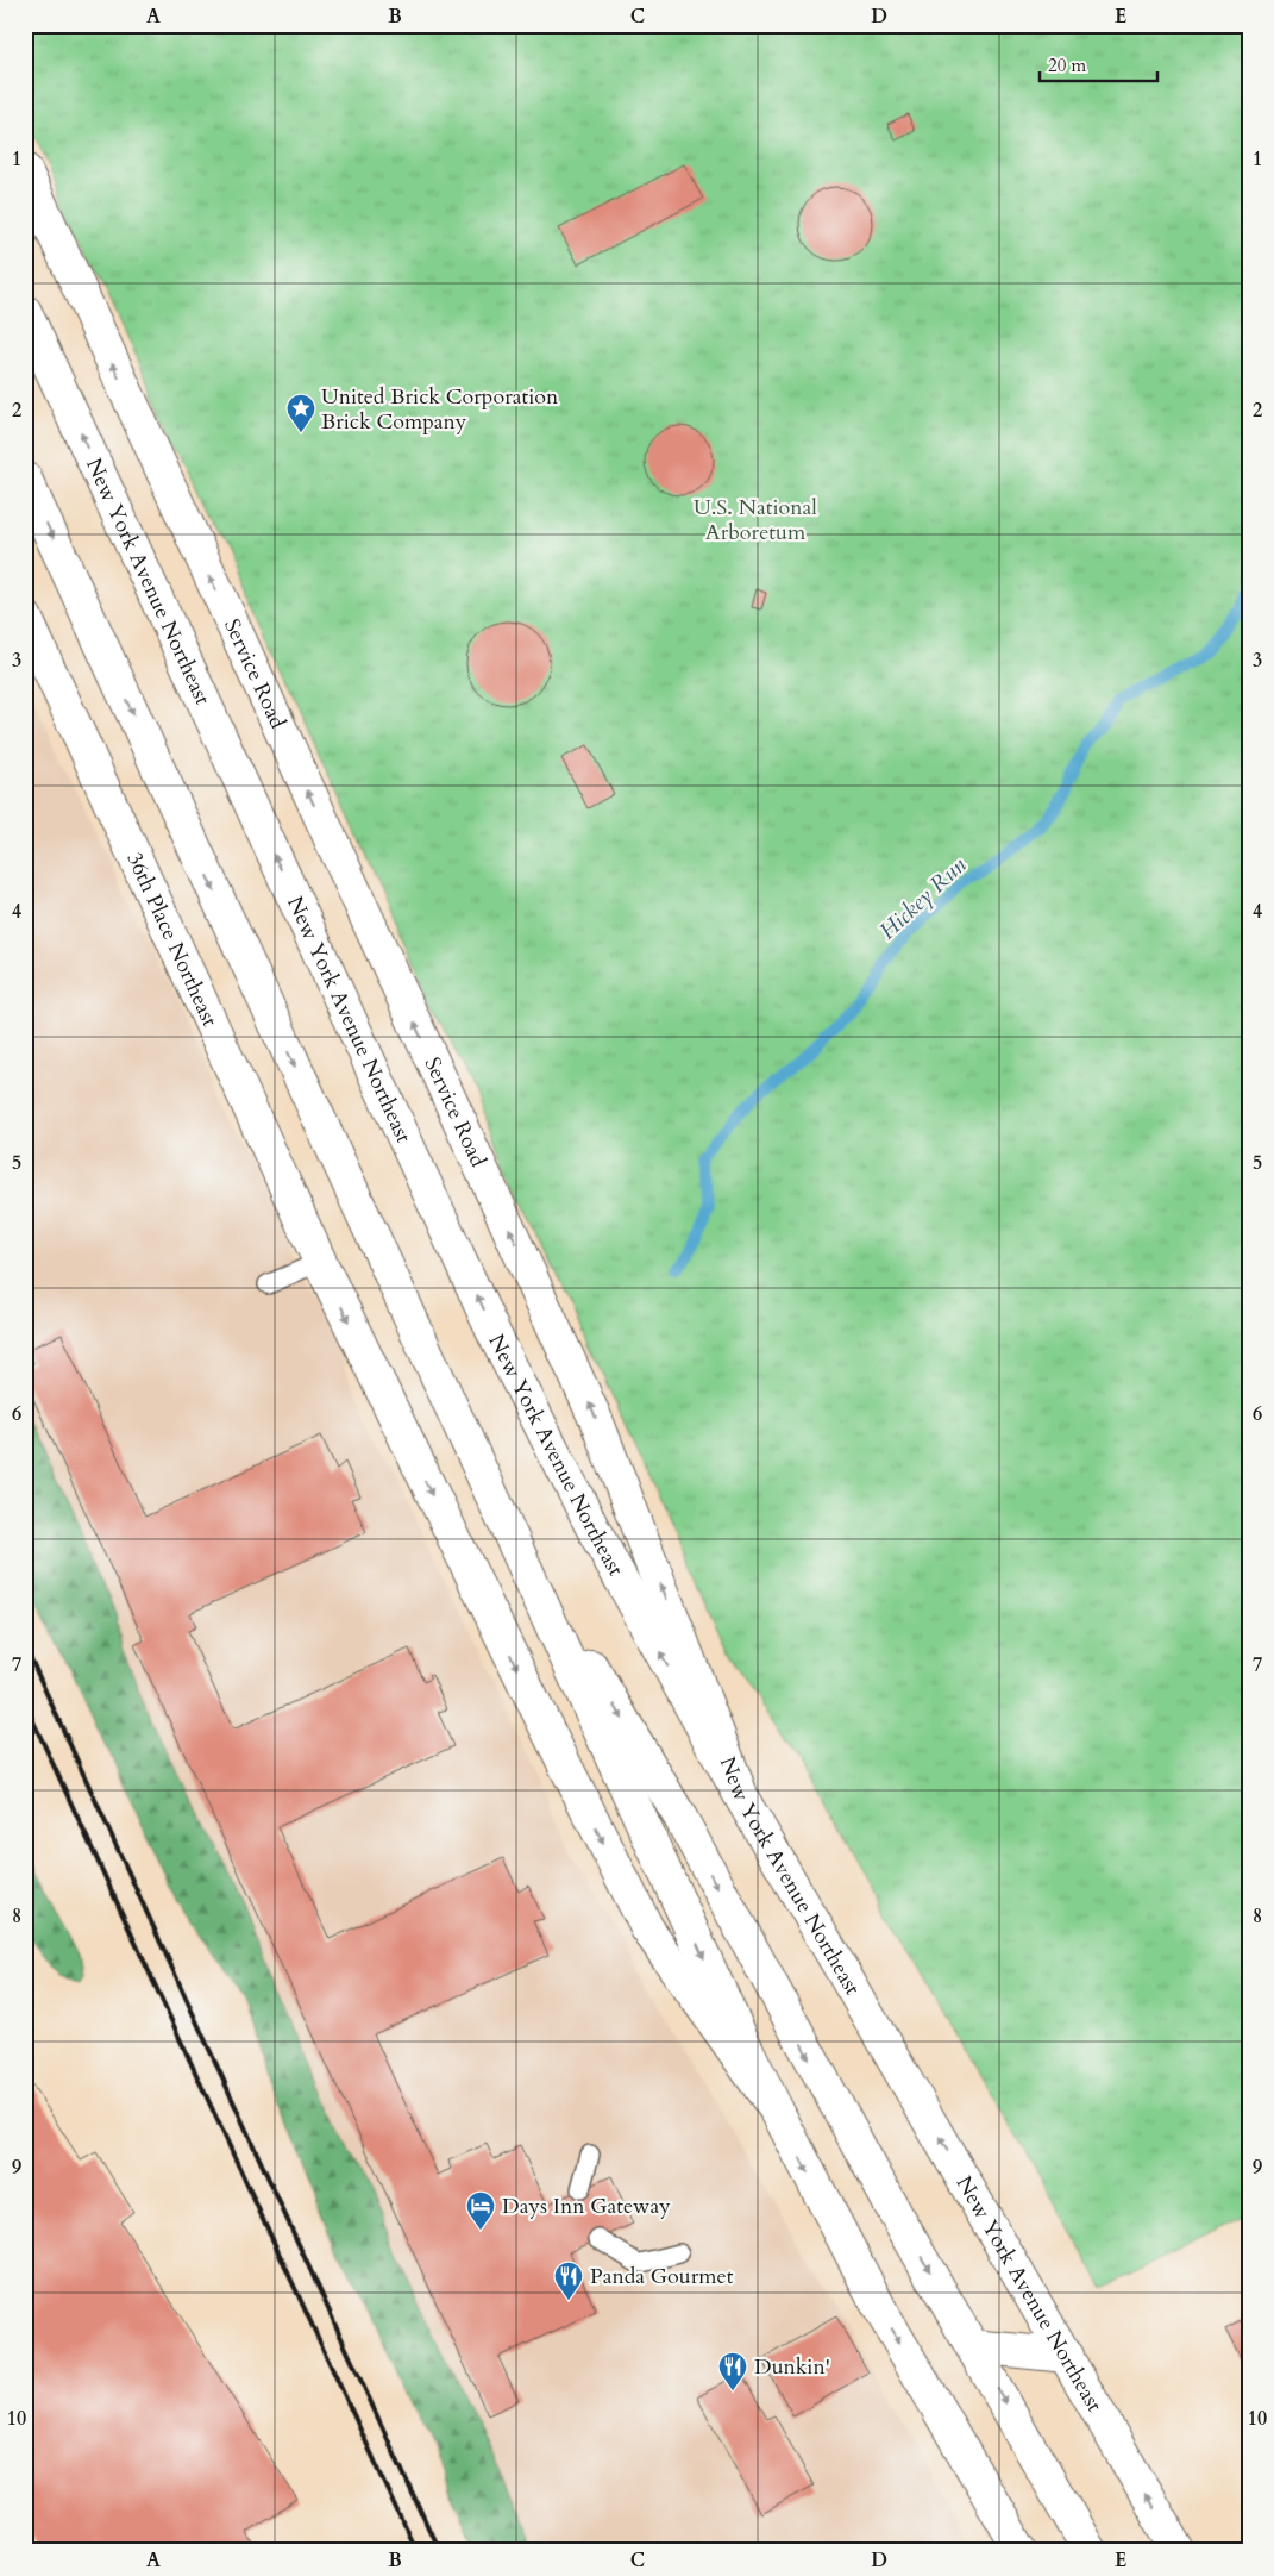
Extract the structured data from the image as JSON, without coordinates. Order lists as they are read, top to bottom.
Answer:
{
  "streets": {
    "main road": ["New York Avenue Northeast", "Service Road", "36th Place Northeast"]
  },
  "crossings": [
    ["New York Avenue Northeast", "Service Road"]
  ],
  "water": ["Hickey Run"],
  "parks": ["U.S. National Arboretum"],
  "places": {
    "place": ["United Brick Corporation Brick Company"],
    "hotel": ["Days Inn Gateway"],
    "restaurant": ["Panda Gourmet", "Dunkin'"]
  },
  "scale_bar": "20 m",
  "grid": {
    "columns": [
      "A",
      "B",
      "C",
      "D",
      "E"
    ],
    "rows": [
      "1",
      "2",
      "3",
      "4",
      "5",
      "6",
      "7",
      "8",
      "9",
      "10"
    ]
  }
}
